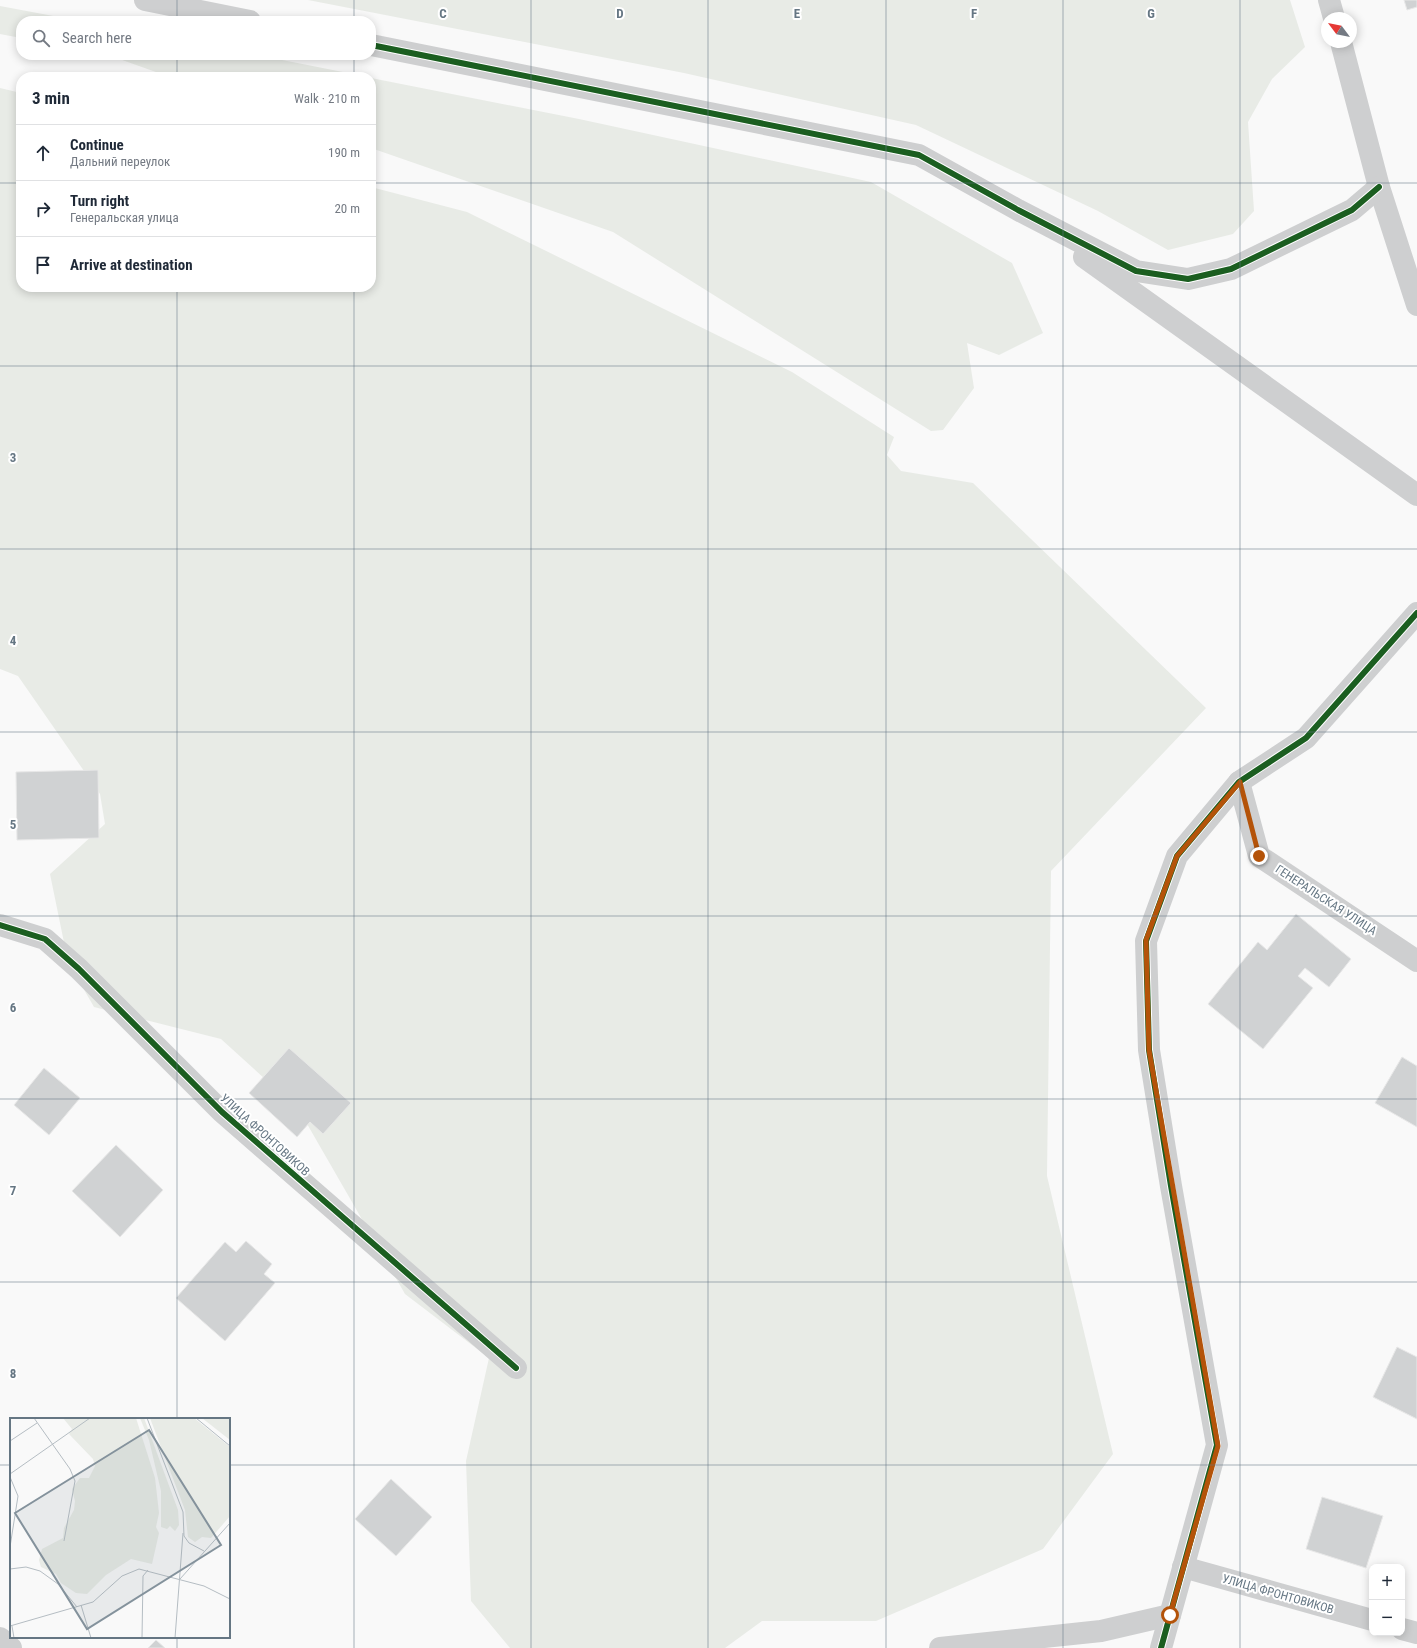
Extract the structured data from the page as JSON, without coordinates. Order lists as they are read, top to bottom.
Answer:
{
  "streets": {
    "street": ["ГЕНЕРАЛЬСКАЯ УЛИЦА", "УЛИЦА ФРОНТОВИКОВ"]
  },
  "north": "top left",
  "page": {
    "search": "Search here",
    "heading": ["3 min", "Walk · 210 m"],
    "list": [
      ["Continue", "Дальний переулок", "190 m"],
      ["Turn right", "Генеральская улица", "20 m"],
      "Arrive at destination"
    ],
    "map_buttons": ["+", "−"]
  },
  "grid": {
    "columns": [
      "C",
      "D",
      "E",
      "F",
      "G"
    ],
    "rows": [
      "3",
      "4",
      "5",
      "6",
      "7",
      "8"
    ]
  }
}
